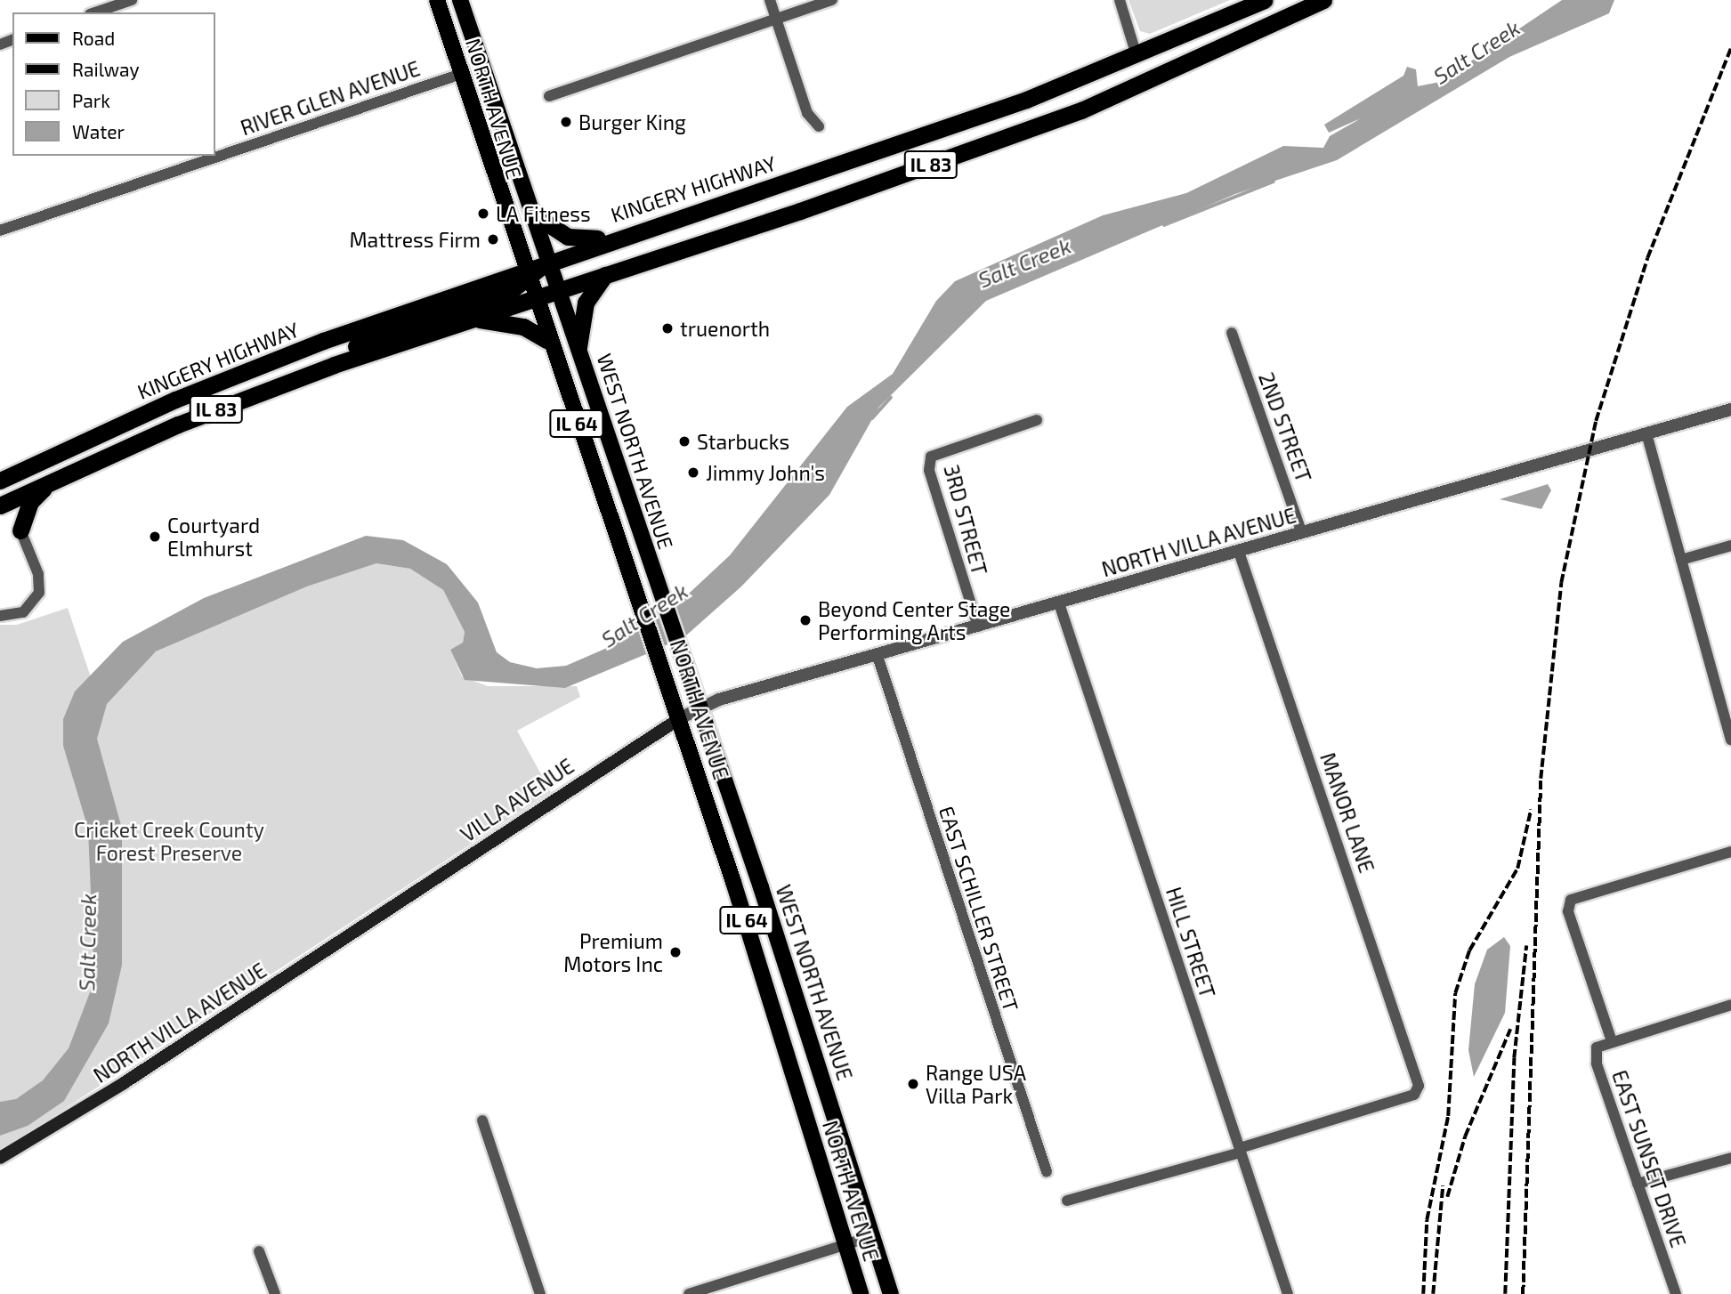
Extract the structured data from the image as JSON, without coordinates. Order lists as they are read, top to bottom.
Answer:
{
  "streets": {
    "highway": ["IL 83", "KINGERY HIGHWAY"],
    "main road": [
      "NORTH AVENUE",
      "IL 64",
      "WEST NORTH AVENUE",
      "NORTH VILLA AVENUE",
      "VILLA AVENUE"
    ],
    "street": [
      "RIVER GLEN AVENUE",
      "2ND STREET",
      "3RD STREET",
      "MANOR LANE",
      "EAST SCHILLER STREET",
      "HILL STREET",
      "EAST SUNSET DRIVE"
    ]
  },
  "crossings": [
    ["RIVER GLEN AVENUE", "NORTH AVENUE"],
    ["NORTH AVENUE", "IL 83"],
    ["NORTH AVENUE", "KINGERY HIGHWAY"],
    ["NORTH AVENUE", "WEST NORTH AVENUE"],
    ["NORTH AVENUE", "NORTH VILLA AVENUE"],
    ["NORTH AVENUE", "VILLA AVENUE"],
    ["IL 83", "WEST NORTH AVENUE"],
    ["KINGERY HIGHWAY", "WEST NORTH AVENUE"],
    ["2ND STREET", "NORTH VILLA AVENUE"],
    ["WEST NORTH AVENUE", "NORTH VILLA AVENUE"],
    ["3RD STREET", "NORTH VILLA AVENUE"],
    ["NORTH VILLA AVENUE", "VILLA AVENUE"],
    ["NORTH VILLA AVENUE", "MANOR LANE"],
    ["NORTH VILLA AVENUE", "EAST SCHILLER STREET"],
    ["NORTH VILLA AVENUE", "HILL STREET"],
    ["MANOR LANE", "HILL STREET"]
  ],
  "water": ["Salt Creek"],
  "parks": ["Cricket Creek County Forest Preserve"],
  "places": [
    "Burger King",
    "LA Fitness",
    "Mattress Firm",
    "truenorth",
    "Starbucks",
    "Jimmy John's",
    "Courtyard Elmhurst",
    "Beyond Center Stage Performing Arts",
    "Premium Motors Inc",
    "Range USA Villa Park"
  ],
  "legend": [
    "Road",
    "Railway",
    "Park",
    "Water"
  ]
}
